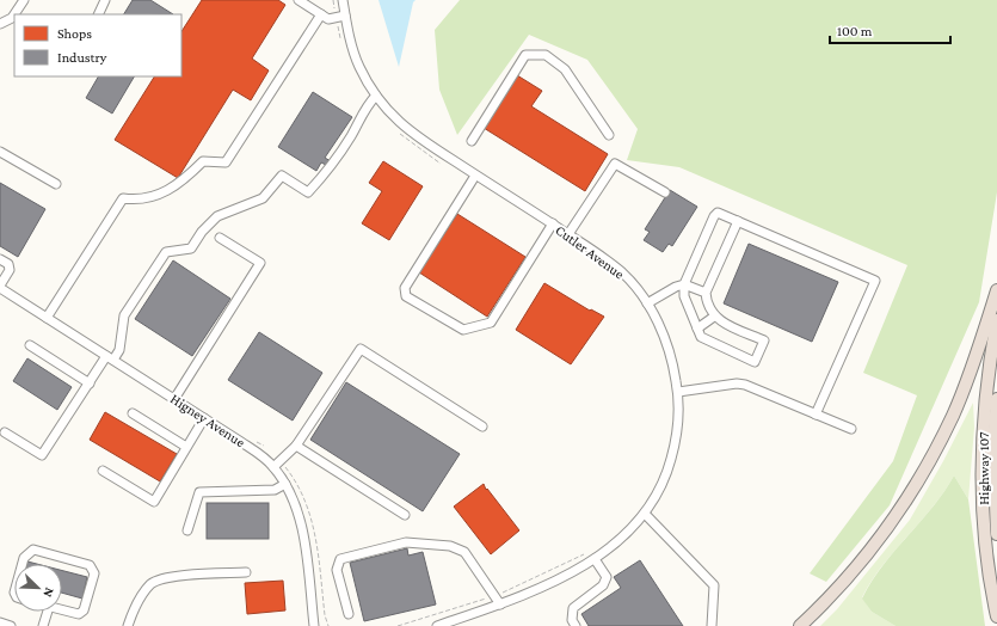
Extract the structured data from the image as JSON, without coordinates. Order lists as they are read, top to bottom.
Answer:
{
  "streets": {
    "highway": ["Highway 107"],
    "street": ["Cutler Avenue", "Higney Avenue"]
  },
  "legend": ["Shops", "Industry"],
  "scale_bar": "100 m",
  "north": "bottom right"
}
